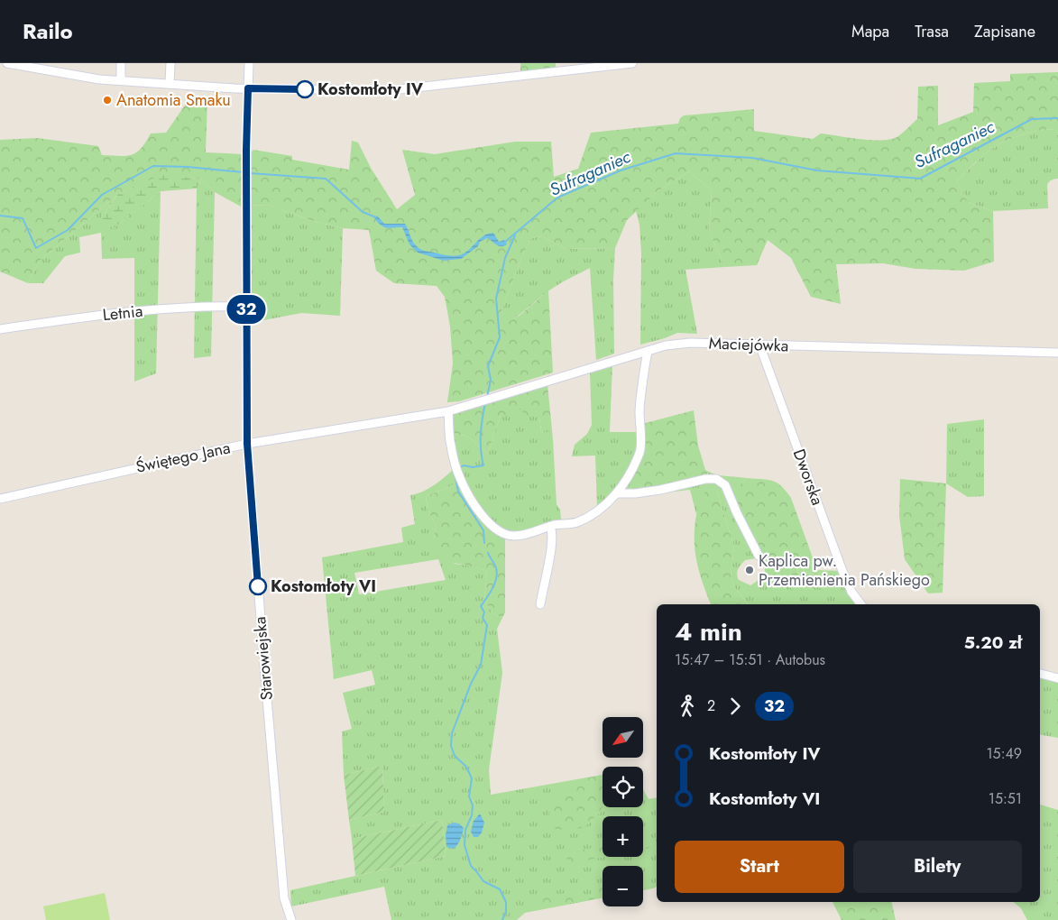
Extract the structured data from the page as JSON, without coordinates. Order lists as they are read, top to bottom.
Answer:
{
  "streets": {
    "street": [
      "Letnia",
      "Maciejówka",
      "Świętego Jana",
      "Dworska",
      "Starowiejska"
    ]
  },
  "crossings": [
    ["Letnia", "Starowiejska"],
    ["Maciejówka", "Świętego Jana"],
    ["Maciejówka", "Dworska"],
    ["Świętego Jana", "Starowiejska"]
  ],
  "water": ["Sufraganiec"],
  "places": [
    "Kostomłoty IV",
    "Anatomia Smaku",
    "Kaplica pw. Przemienienia Pańskiego",
    "Kostomłoty VI"
  ],
  "lines": ["bus line 32"],
  "north": "bottom left",
  "page": {
    "header": "Railo",
    "nav": ["Mapa", "Trasa", "Zapisane"],
    "on_map": "32",
    "heading": ["4 min", "15:47 – 15:51 · Autobus", "5.20 zł"],
    "legs": ["2", "32"],
    "map_buttons": ["+", "−"],
    "list": [
      {
        "name": "Kostomłoty IV",
        "value": "15:49"
      },
      {
        "name": "Kostomłoty VI",
        "value": "15:51"
      }
    ],
    "buttons": ["Start", "Bilety"]
  }
}
